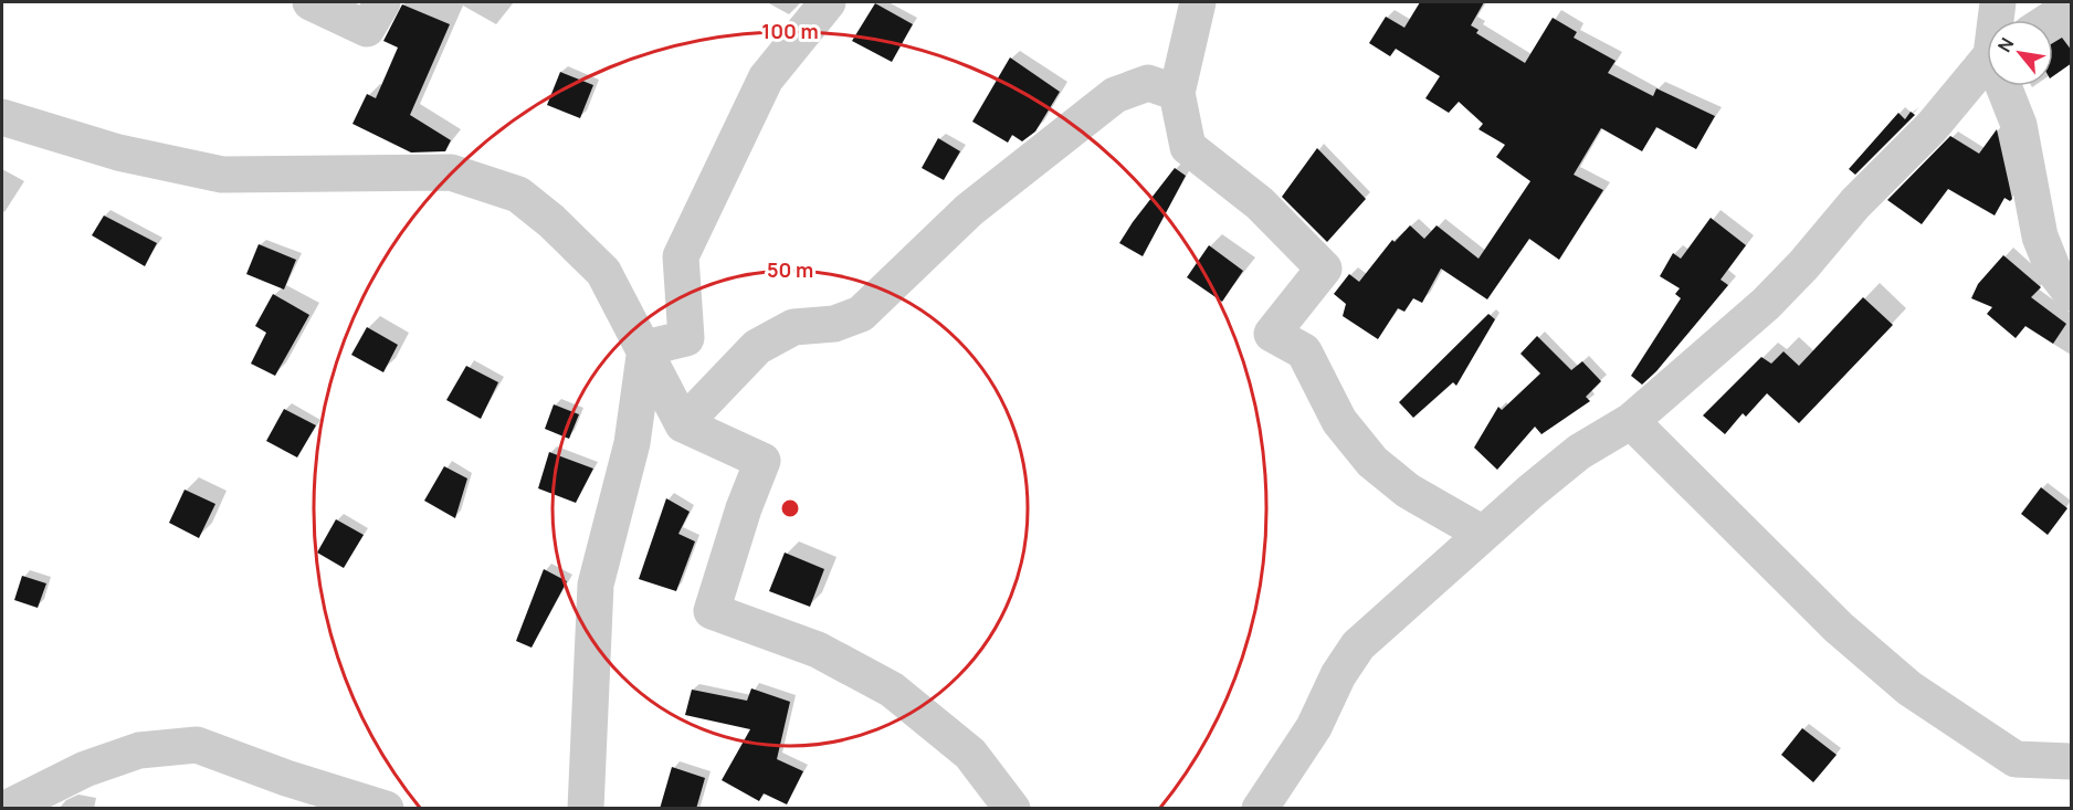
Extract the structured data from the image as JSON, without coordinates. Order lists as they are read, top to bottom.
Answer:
{
  "north": "top left",
  "rings": ["100 m", "50 m"]
}
